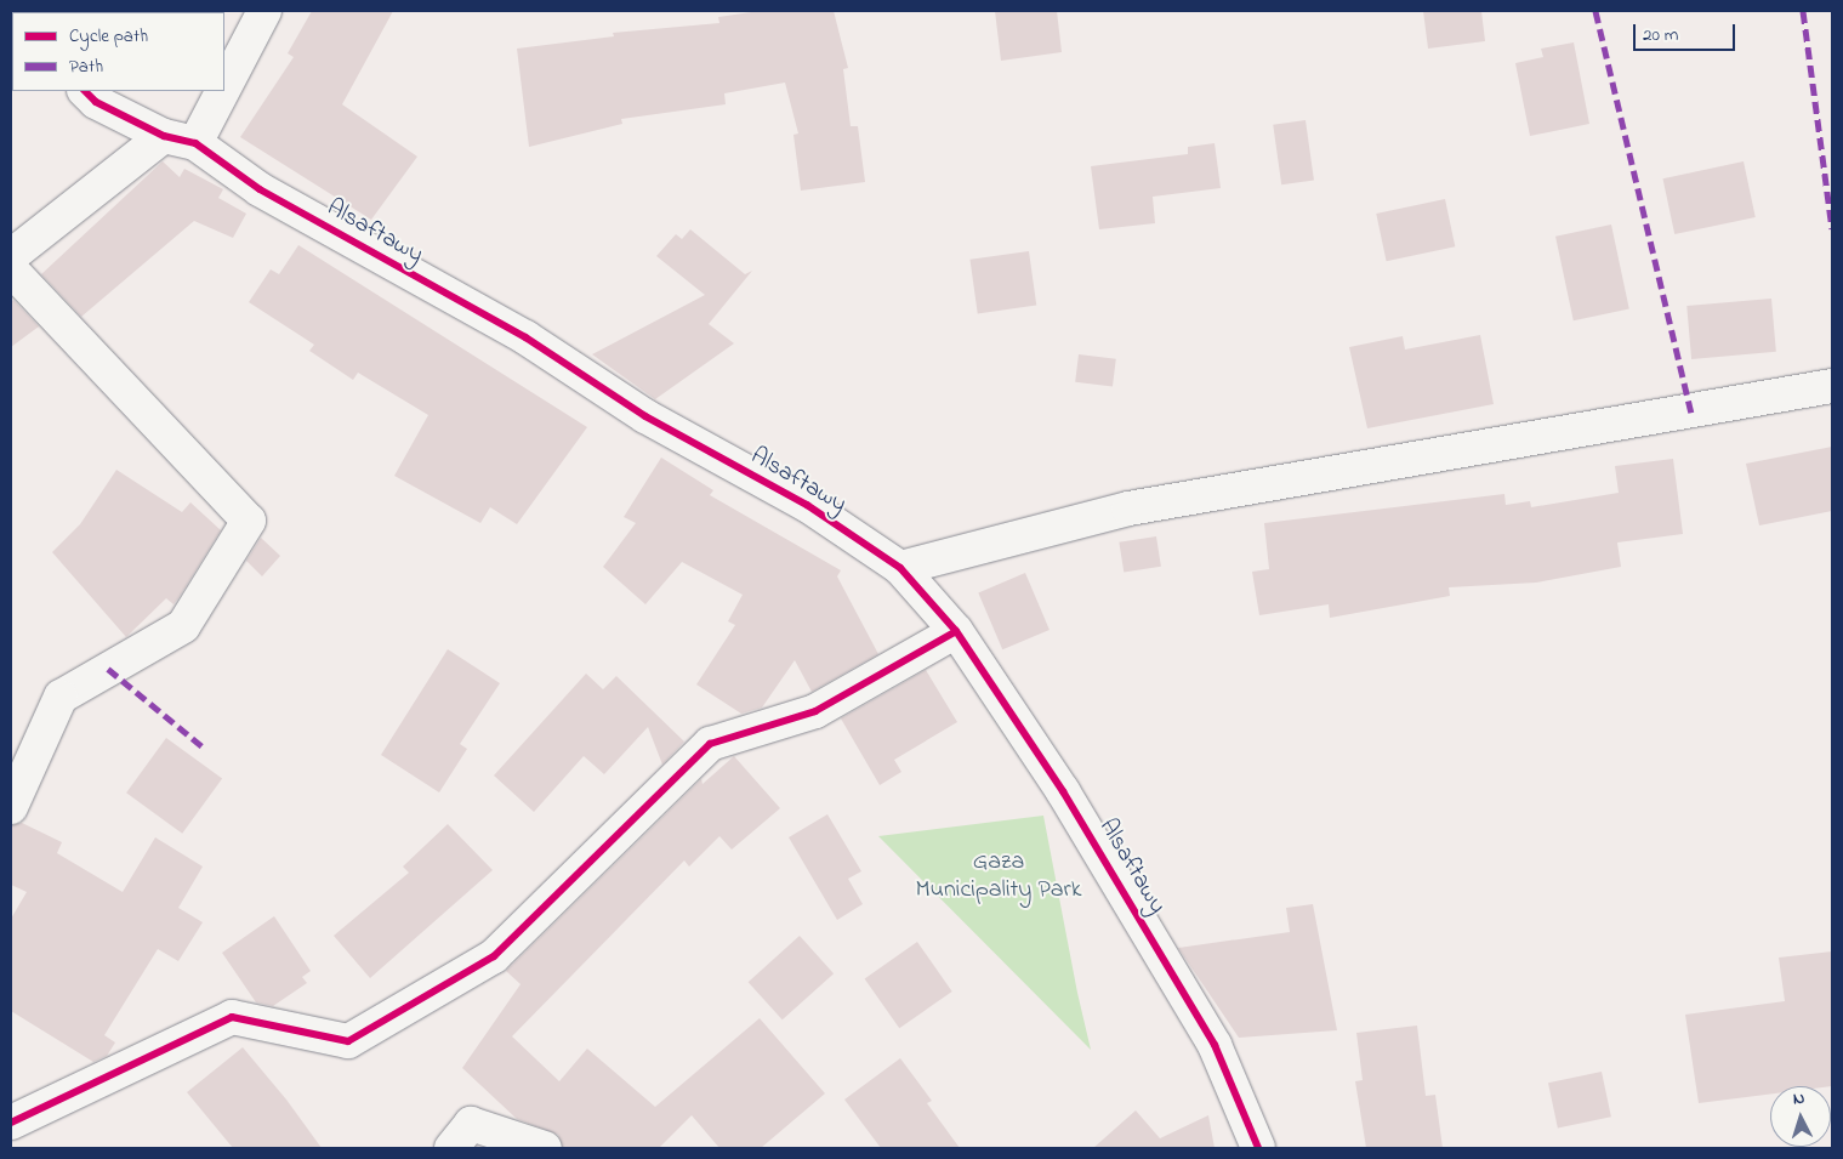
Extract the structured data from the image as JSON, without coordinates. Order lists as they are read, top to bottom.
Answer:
{
  "streets": {
    "street": ["Alsaftawy"]
  },
  "parks": ["Gaza Municipality Park"],
  "legend": ["Cycle path", "Path"],
  "scale_bar": "20 m",
  "north": "top"
}
